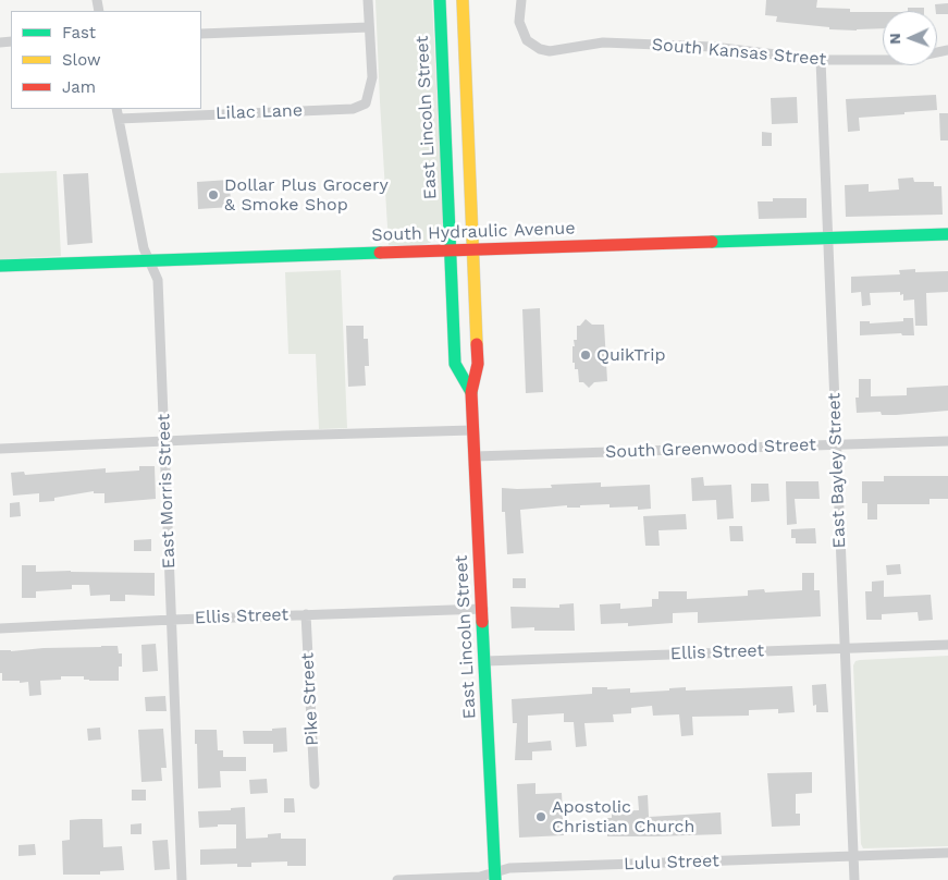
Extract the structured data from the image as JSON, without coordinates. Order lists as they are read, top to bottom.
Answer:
{
  "streets": {
    "street": [
      "South Kansas Street",
      "Lilac Lane",
      "East Lincoln Street",
      "South Hydraulic Avenue",
      "South Greenwood Street",
      "East Bayley Street",
      "East Morris Street",
      "Ellis Street",
      "Pike Street",
      "Lulu Street"
    ]
  },
  "crossings": [
    ["South Kansas Street", "East Bayley Street"],
    ["Lilac Lane", "East Morris Street"],
    ["East Lincoln Street", "South Hydraulic Avenue"],
    ["East Lincoln Street", "South Greenwood Street"],
    ["East Lincoln Street", "Ellis Street"],
    ["East Lincoln Street", "Lulu Street"],
    ["South Hydraulic Avenue", "East Bayley Street"],
    ["South Hydraulic Avenue", "East Morris Street"],
    ["South Greenwood Street", "East Bayley Street"],
    ["East Bayley Street", "Ellis Street"],
    ["East Bayley Street", "Lulu Street"],
    ["East Morris Street", "Ellis Street"],
    ["Ellis Street", "Pike Street"]
  ],
  "places": ["Dollar Plus Grocery & Smoke Shop", "QuikTrip", "Apostolic Christian Church"],
  "legend": ["Fast", "Slow", "Jam"],
  "north": "left"
}
